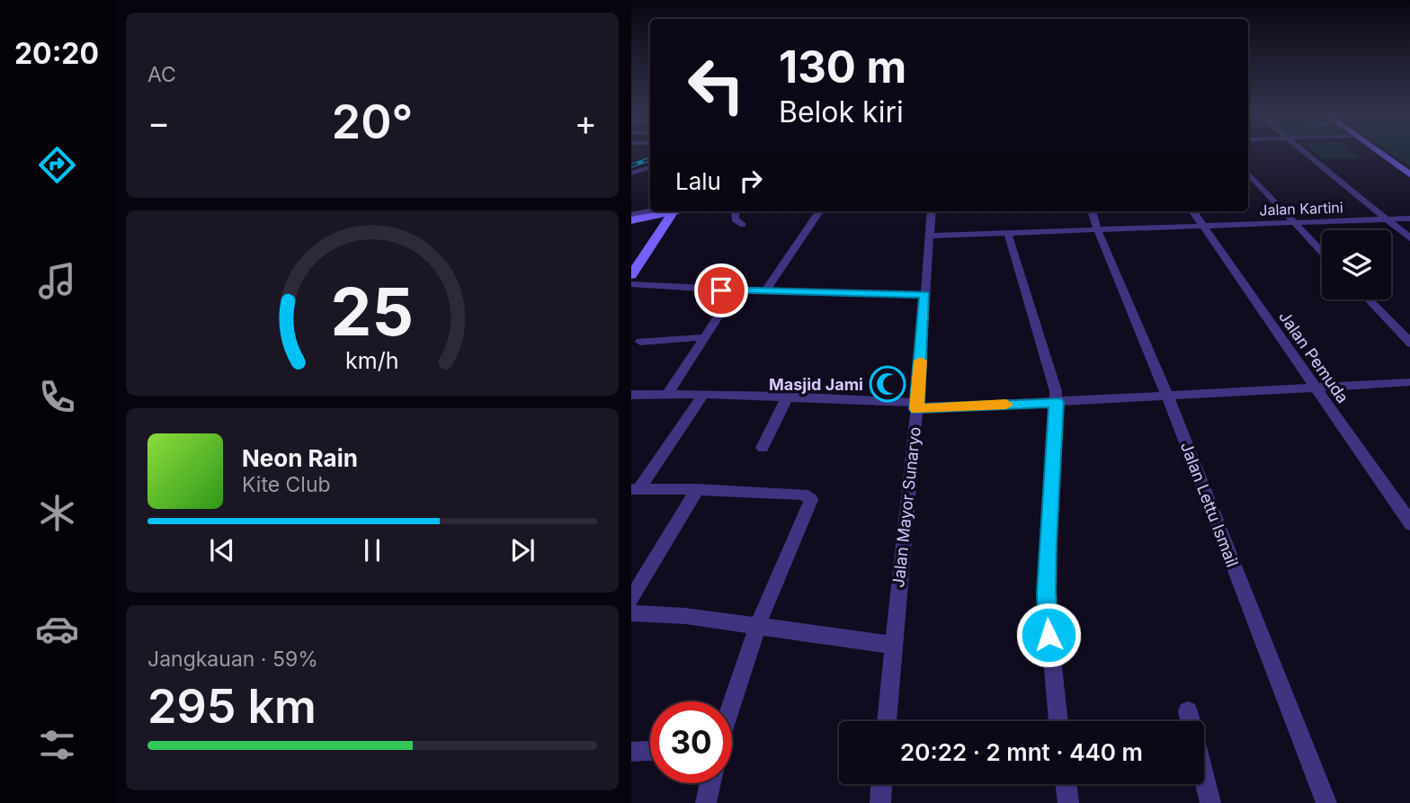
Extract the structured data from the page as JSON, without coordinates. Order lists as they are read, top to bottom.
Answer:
{
  "streets": {
    "street": [
      "Jalan Kartini",
      "Jalan Pemuda",
      "Jalan Lettu Ismail",
      "Jalan Mayor Sunaryo"
    ]
  },
  "crossings": [
    ["Jalan Kartini", "Jalan Pemuda"],
    ["Jalan Kartini", "Jalan Lettu Ismail"],
    ["Jalan Kartini", "Jalan Mayor Sunaryo"]
  ],
  "places": {
    "mosque": ["Masjid Jami"]
  },
  "page": {
    "tabs": "20:20",
    "tile": [
      "AC",
      ["Jangkauan · 59%", "295 km"]
    ],
    "turn": ["130 m", "Belok kiri"],
    "heat": ["−", "20°", "+"],
    "then": "Lalu",
    "song": ["Neon Rain", "Kite Club"],
    "limit": "30",
    "trip": "20:22 · 2 mnt · 440 m",
    "gauge": ["25", "km/h"]
  }
}
